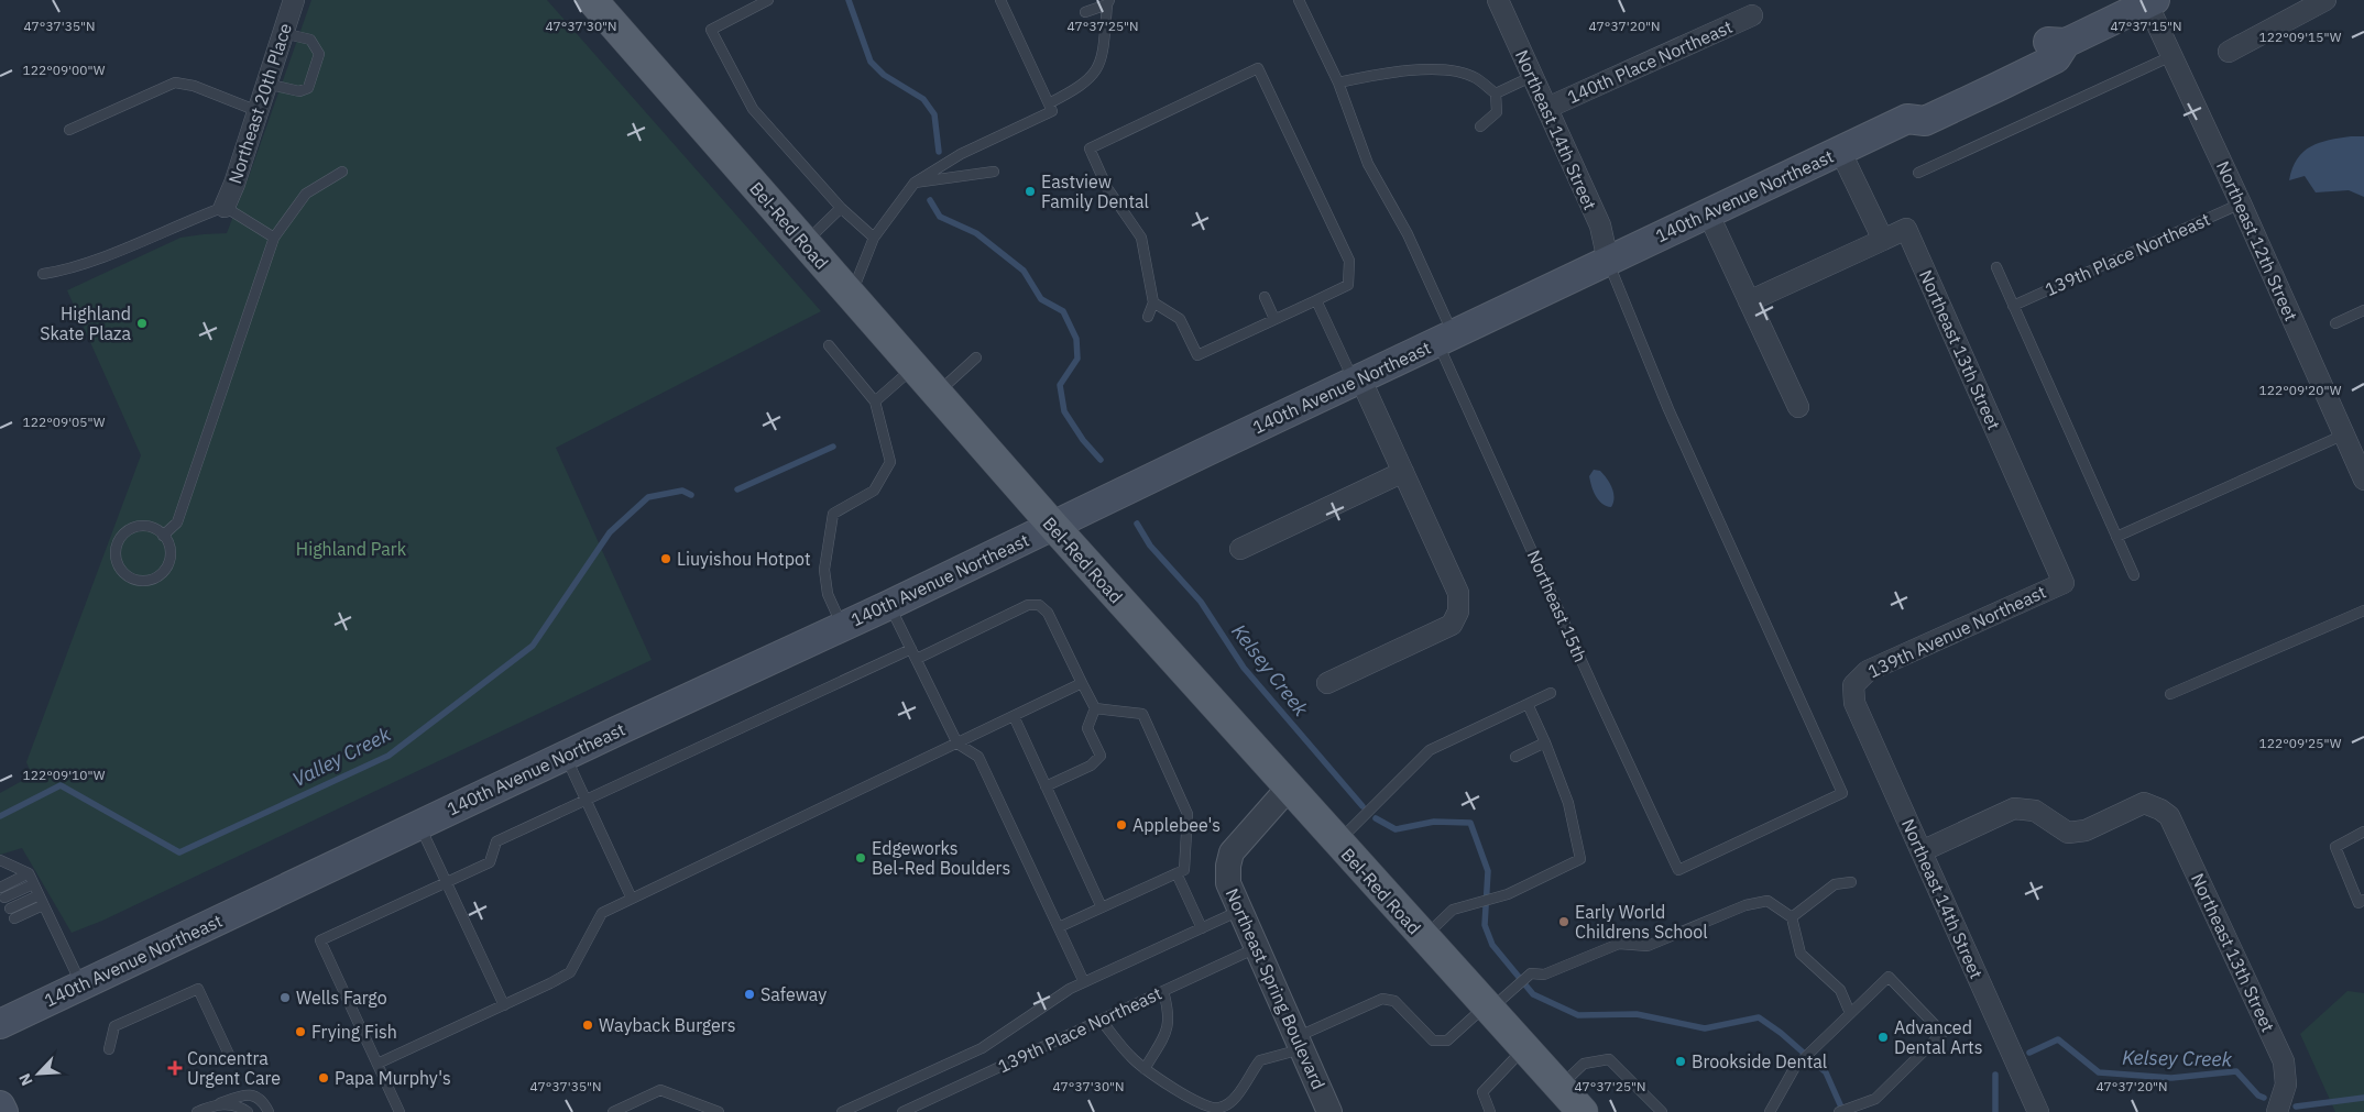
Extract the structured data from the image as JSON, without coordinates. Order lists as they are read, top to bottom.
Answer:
{
  "streets": {
    "main road": ["140th Avenue Northeast", "Bel-Red Road"],
    "street": [
      "140th Place Northeast",
      "Northeast 20th Place",
      "Northeast 14th Street",
      "Northeast 12th Street",
      "Northeast 13th Street",
      "139th Avenue Northeast",
      "Northeast Spring Boulevard"
    ],
    "lane": ["139th Place Northeast", "Northeast 15th"]
  },
  "crossings": [
    ["140th Place Northeast", "Northeast 14th Street"],
    ["Northeast 14th Street", "140th Avenue Northeast"],
    ["Northeast 14th Street", "Northeast 13th Street"],
    ["Northeast 14th Street", "Northeast 15th"],
    ["Northeast 14th Street", "139th Avenue Northeast"],
    ["140th Avenue Northeast", "Bel-Red Road"],
    ["140th Avenue Northeast", "Northeast 12th Street"],
    ["140th Avenue Northeast", "Northeast 15th"],
    ["Bel-Red Road", "Northeast Spring Boulevard"],
    ["Northeast 12th Street", "139th Place Northeast"],
    ["139th Place Northeast", "Northeast Spring Boulevard"],
    ["Northeast 13th Street", "139th Avenue Northeast"]
  ],
  "water": ["Kelsey Creek", "Valley Creek"],
  "parks": ["Highland Park"],
  "places": {
    "other": [
      "Eastview Family Dental",
      "Highland Skate Plaza",
      "Liuyishou Hotpot",
      "Applebee's",
      "Edgeworks Bel-Red Boulders",
      "Early World Childrens School",
      "Safeway",
      "Wells Fargo",
      "Wayback Burgers",
      "Frying Fish",
      "Advanced Dental Arts",
      "Brookside Dental",
      "Papa Murphy's"
    ],
    "health": ["Concentra Urgent Care"]
  },
  "north": "bottom left",
  "coordinates": [
    "47°37'35\"N",
    "47°37'30\"N",
    "47°37'25\"N",
    "47°37'20\"N",
    "47°37'15\"N",
    "122°09'15\"W",
    "122°09'00\"W",
    "122°09'20\"W",
    "122°09'05\"W",
    "122°09'25\"W",
    "122°09'10\"W"
  ]
}
